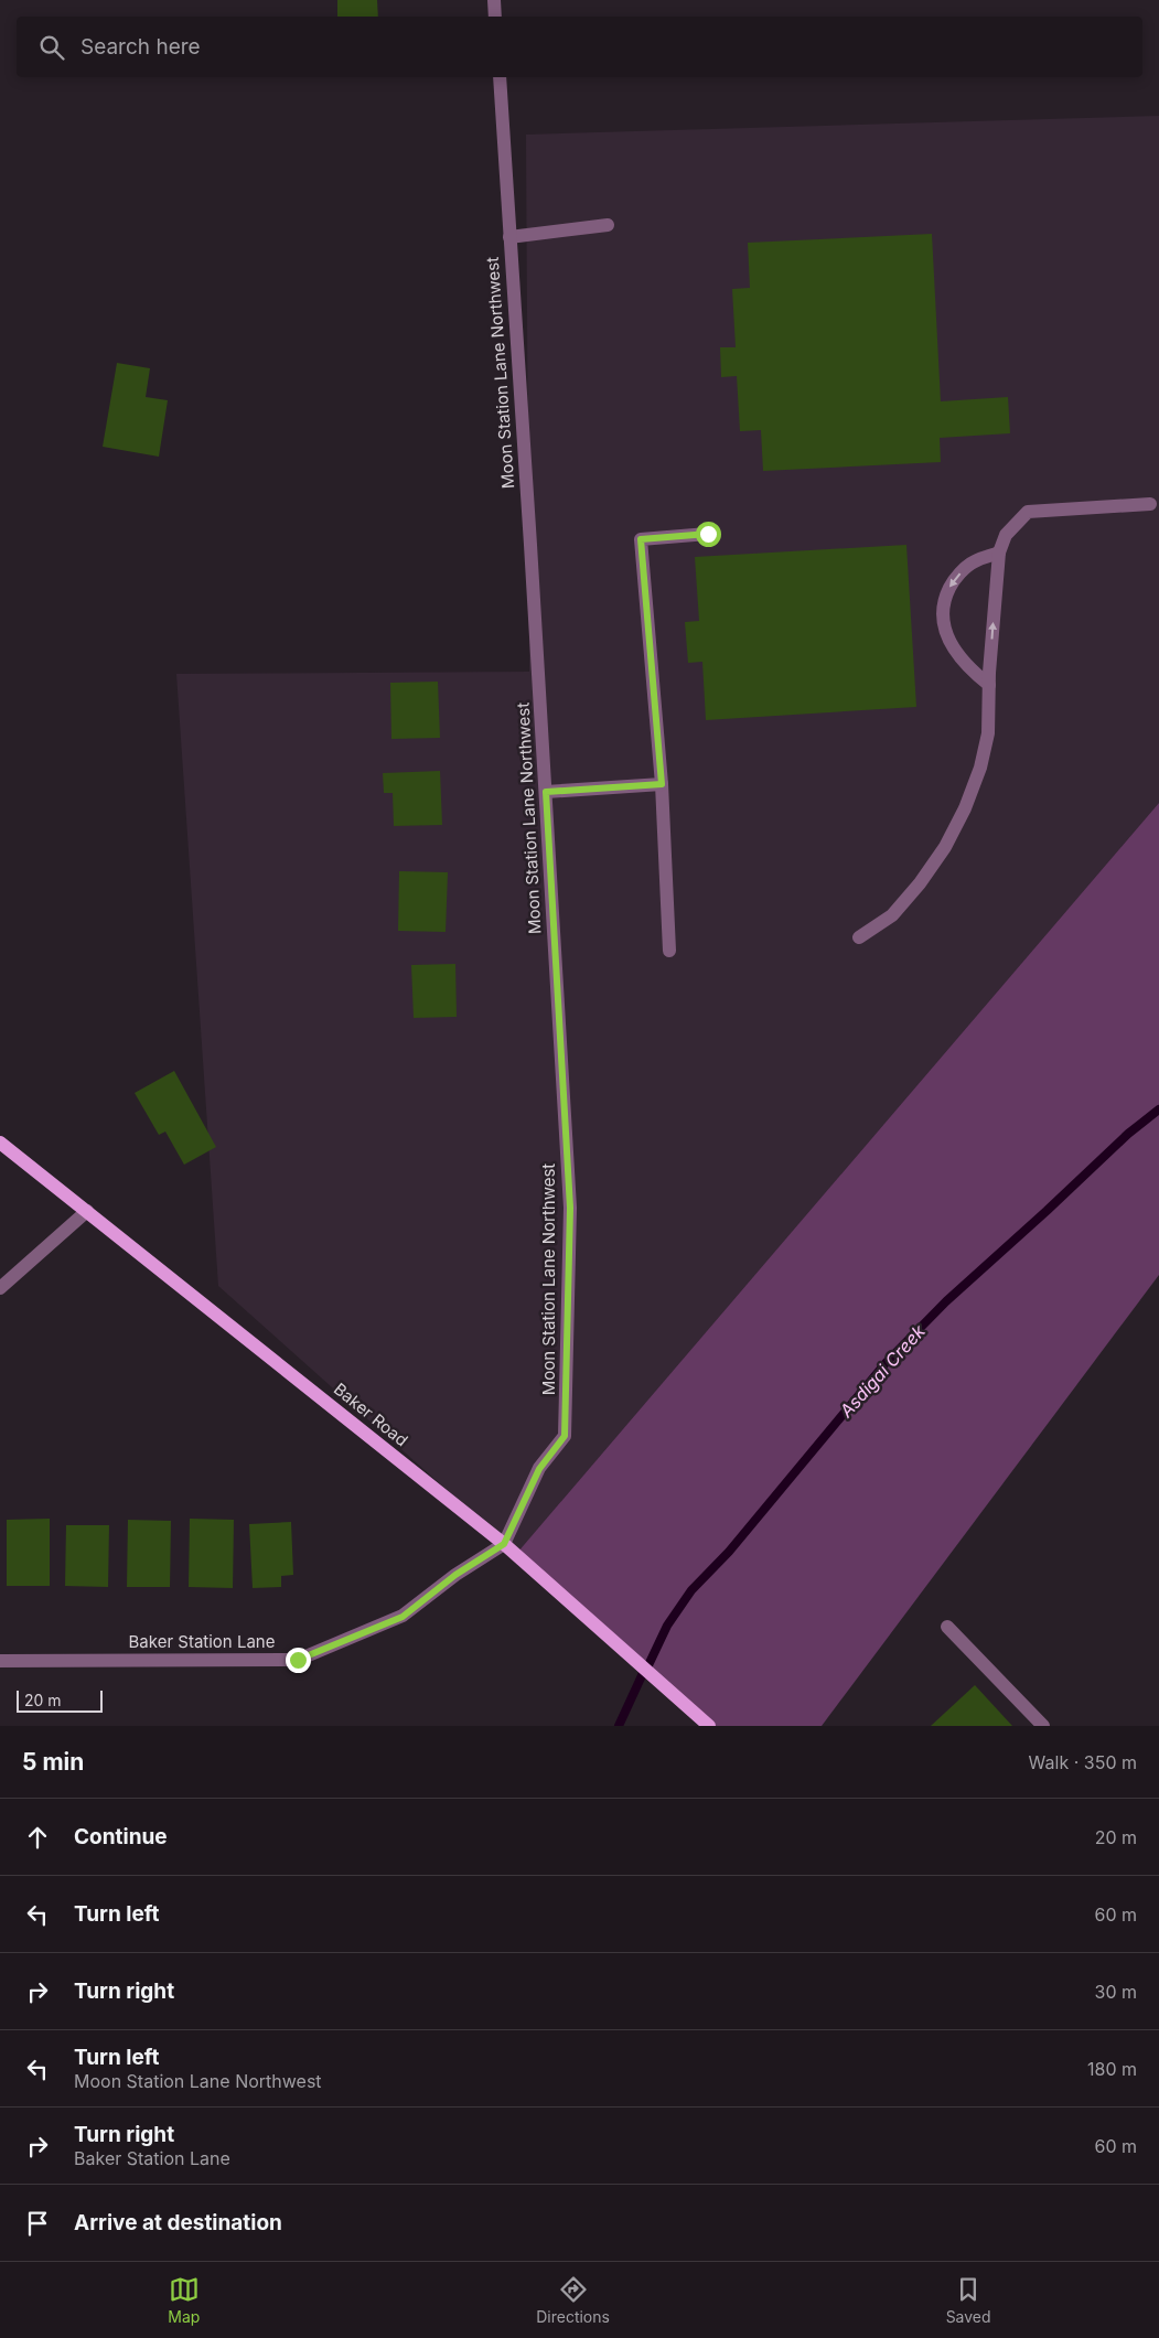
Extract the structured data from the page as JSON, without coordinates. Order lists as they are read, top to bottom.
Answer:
{
  "streets": {
    "main road": ["Baker Road"],
    "street": ["Moon Station Lane Northwest", "Baker Station Lane"]
  },
  "crossings": [
    ["Moon Station Lane Northwest", "Baker Road"],
    ["Moon Station Lane Northwest", "Baker Station Lane"],
    ["Baker Road", "Baker Station Lane"]
  ],
  "water": ["Asdigai Creek"],
  "scale_bar": "20 m",
  "page": {
    "search": "Search here",
    "scale": "20 m",
    "heading": ["5 min", "Walk · 350 m"],
    "list": [
      ["Continue", "20 m"],
      ["Turn left", "60 m"],
      ["Turn right", "30 m"],
      ["Turn left", "Moon Station Lane Northwest", "180 m"],
      ["Turn right", "Baker Station Lane", "60 m"],
      "Arrive at destination"
    ],
    "nav": ["Map", "Directions", "Saved"]
  }
}
